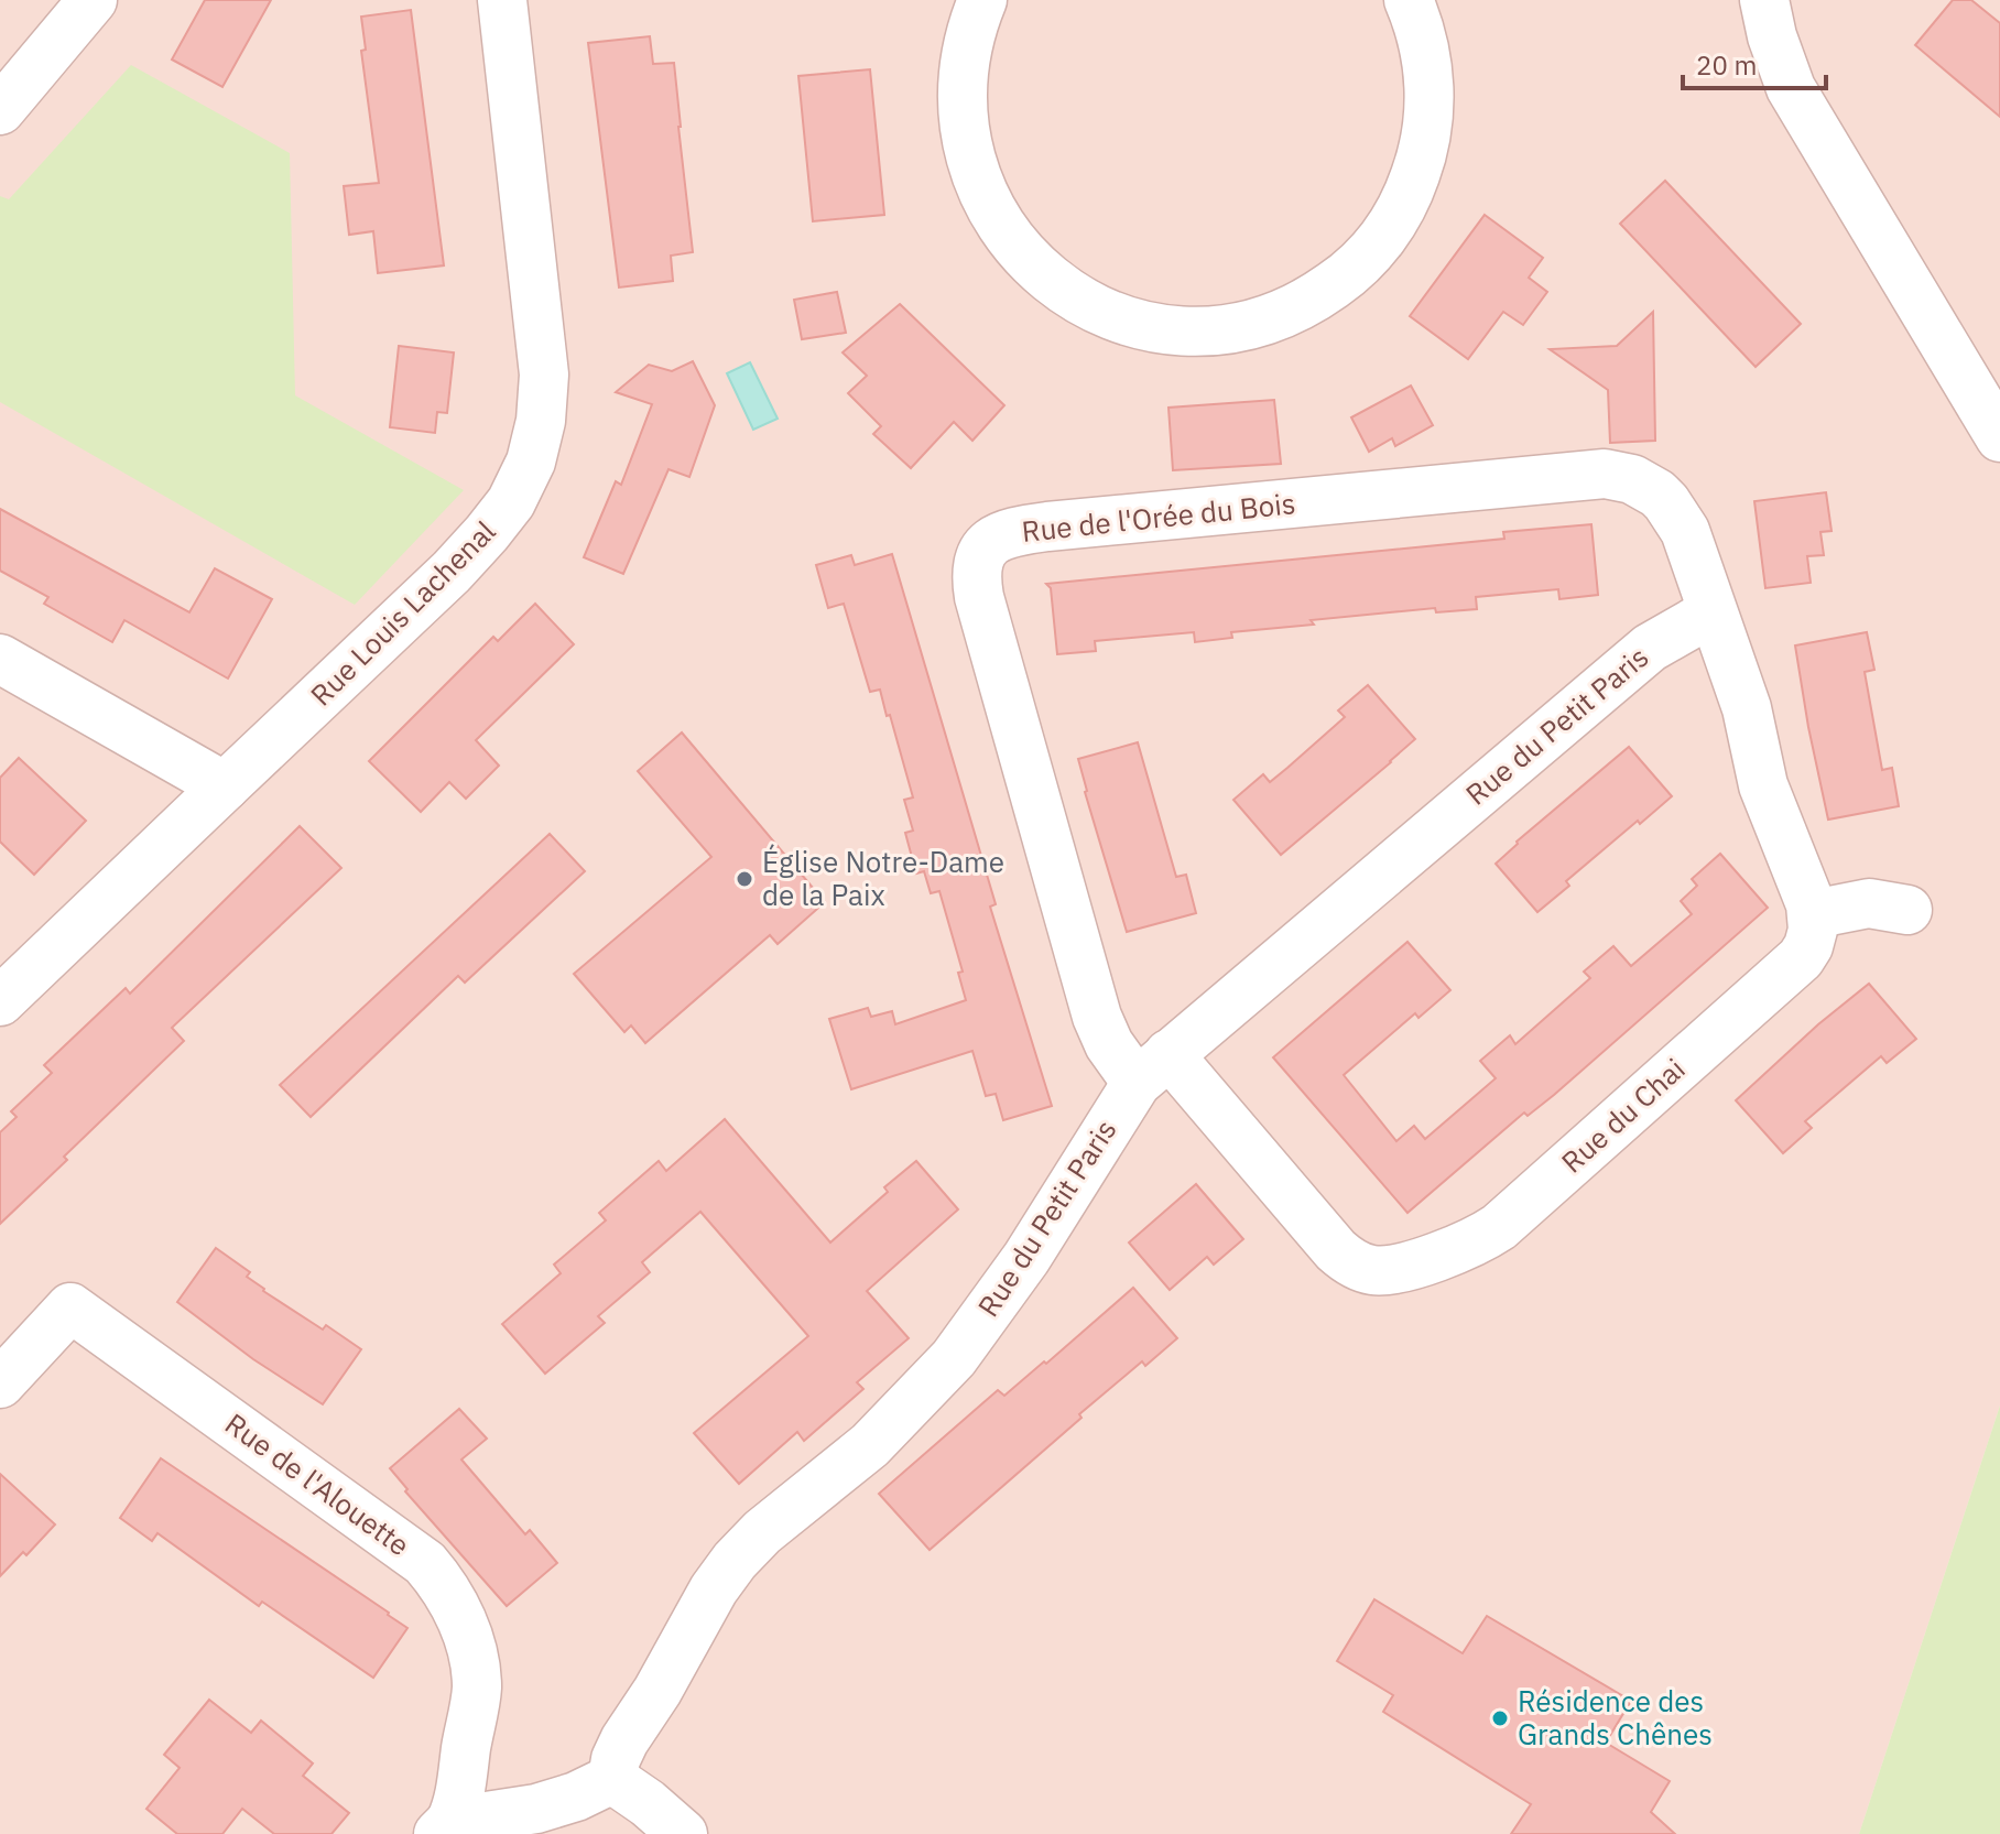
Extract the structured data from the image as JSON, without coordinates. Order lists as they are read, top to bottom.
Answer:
{
  "streets": {
    "street": [
      "Rue de l'Orée du Bois",
      "Rue Louis Lachenal",
      "Rue du Petit Paris",
      "Rue du Chai",
      "Rue de l'Alouette"
    ]
  },
  "crossings": [
    ["Rue de l'Orée du Bois", "Rue du Petit Paris"],
    ["Rue de l'Orée du Bois", "Rue du Chai"],
    ["Rue du Petit Paris", "Rue du Chai"]
  ],
  "places": ["Église Notre-Dame de la Paix", "Résidence des Grands Chênes"],
  "scale_bar": "20 m"
}
